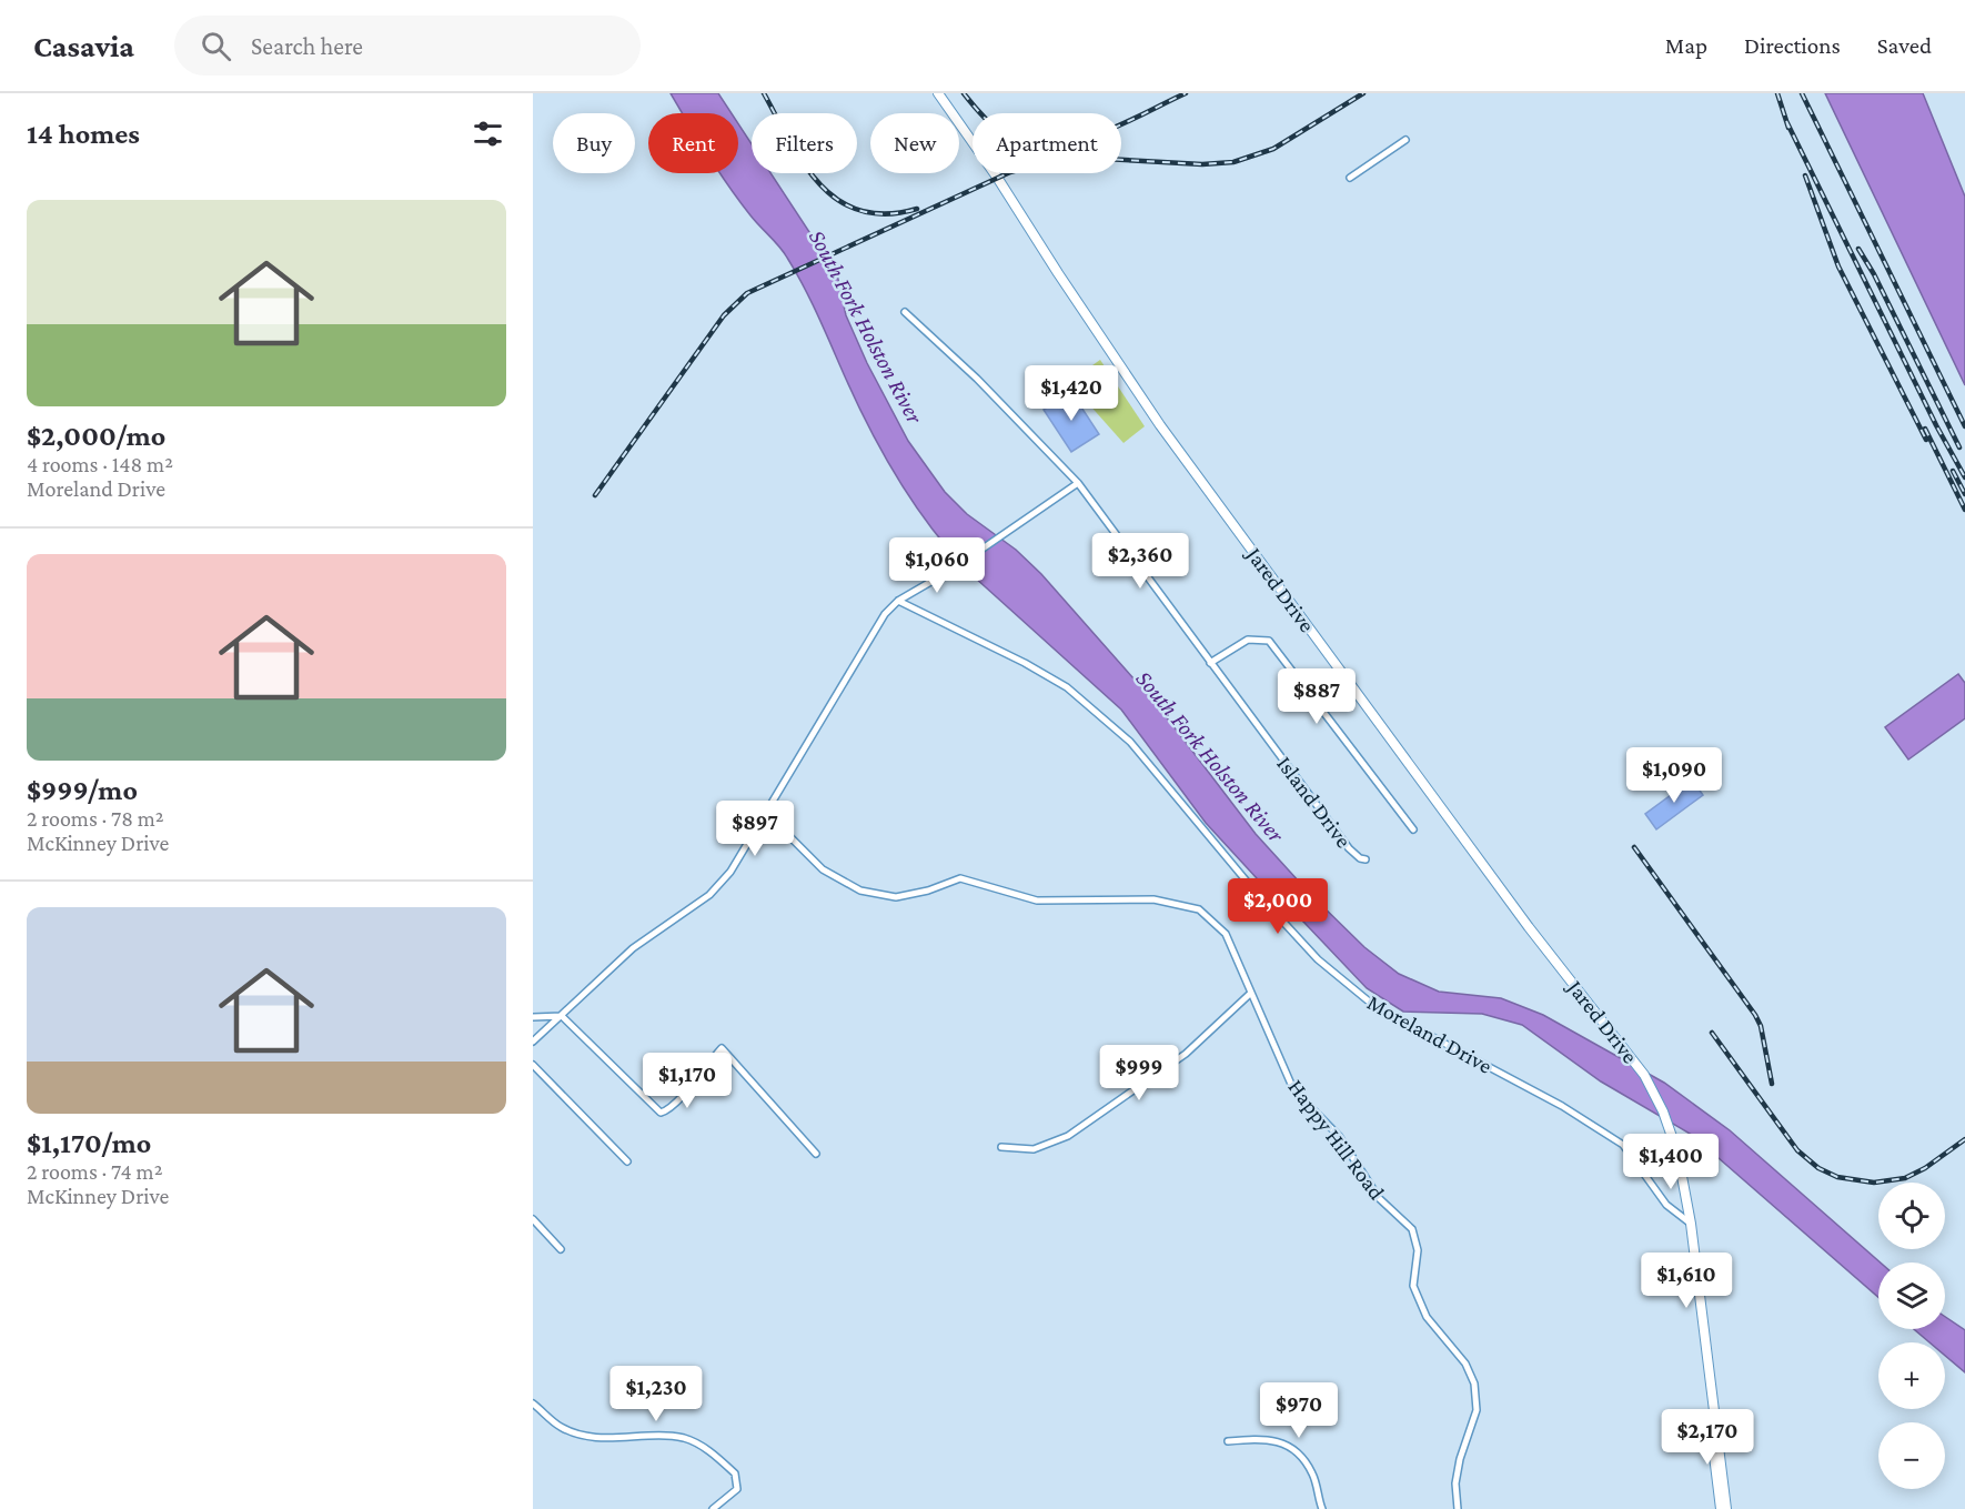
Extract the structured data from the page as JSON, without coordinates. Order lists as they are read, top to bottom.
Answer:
{
  "streets": {
    "main road": ["Jared Drive"],
    "street": ["Island Drive", "Moreland Drive", "Happy Hill Road"]
  },
  "crossings": [
    ["Jared Drive", "Moreland Drive"]
  ],
  "water": ["South Fork Holston River"],
  "page": {
    "header": "Casavia",
    "search": "Search here",
    "nav": ["Map", "Directions", "Saved"],
    "heading": "14 homes",
    "chip": [
      "Buy",
      "Rent",
      "Filters",
      "New",
      "Apartment"
    ],
    "list": [
      {
        "name": "$2,000/mo",
        "note": "4 rooms · 148 m² · Moreland Drive"
      },
      {
        "name": "$999/mo",
        "note": "2 rooms · 78 m² · McKinney Drive"
      },
      {
        "name": "$1,170/mo",
        "note": "2 rooms · 74 m² · McKinney Drive"
      }
    ],
    "price": [
      "$1,420",
      "$2,360",
      "$1,060",
      "$887",
      "$1,090",
      "$897",
      "$2,000",
      "$999",
      "$1,170",
      "$1,400",
      "$1,610",
      "$1,230",
      "$970",
      "$2,170"
    ],
    "map_buttons": ["+", "−"]
  }
}
